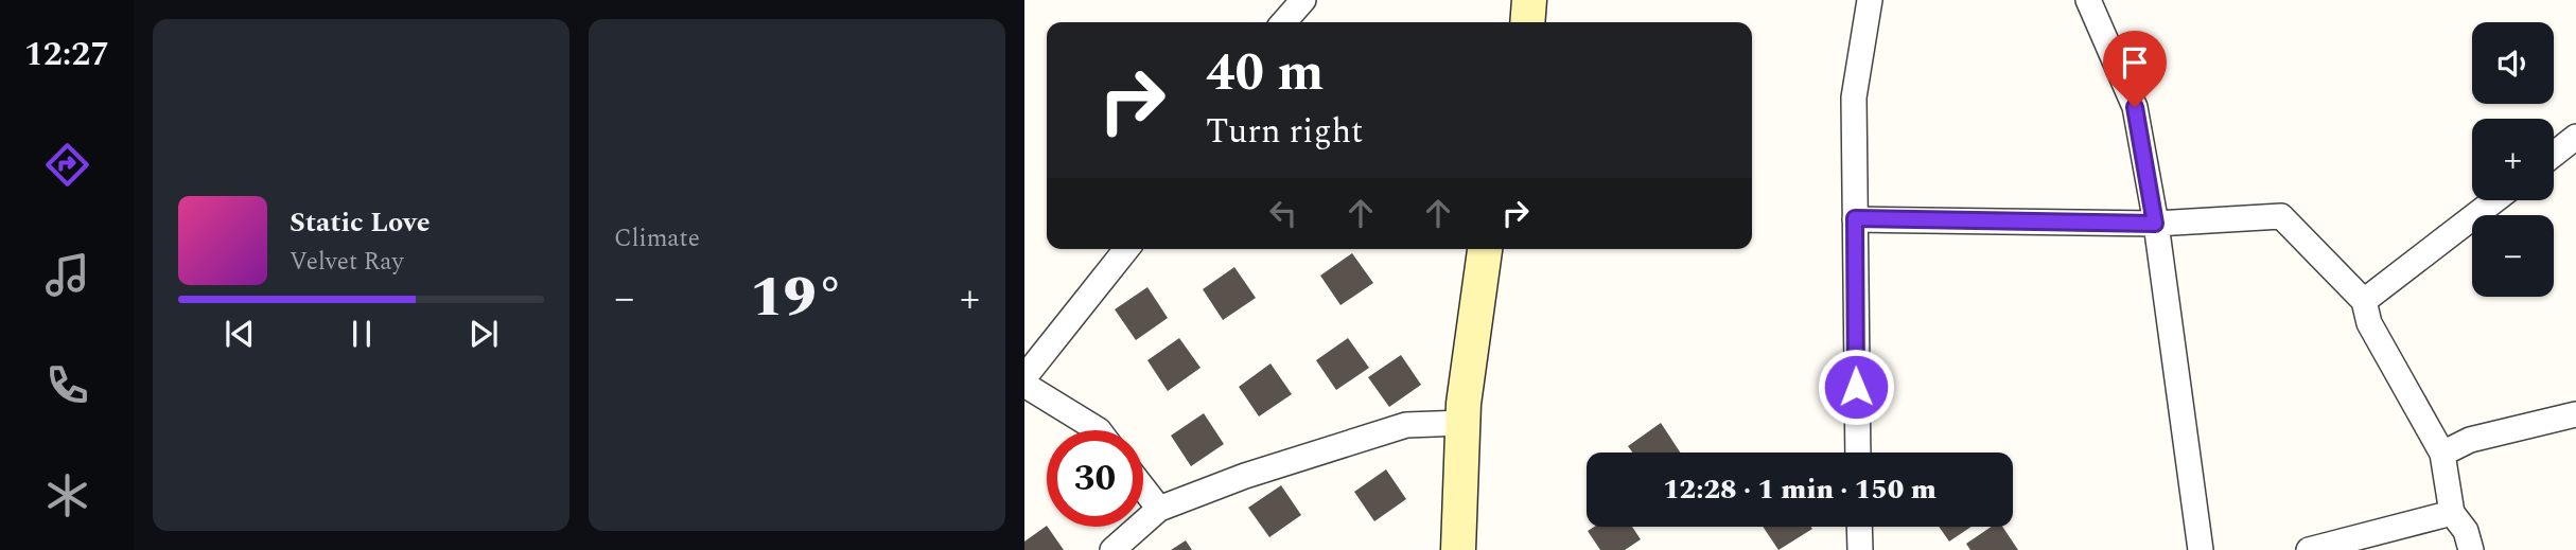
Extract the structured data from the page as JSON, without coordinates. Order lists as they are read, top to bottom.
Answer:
{
  "page": {
    "tabs": "12:27",
    "tile": "Climate",
    "map_buttons": ["+", "−"],
    "turn": ["40 m", "Turn right"],
    "song": ["Static Love", "Velvet Ray"],
    "heat": ["−", "19°", "+"],
    "limit": "30",
    "trip": "12:28 · 1 min · 150 m"
  }
}
